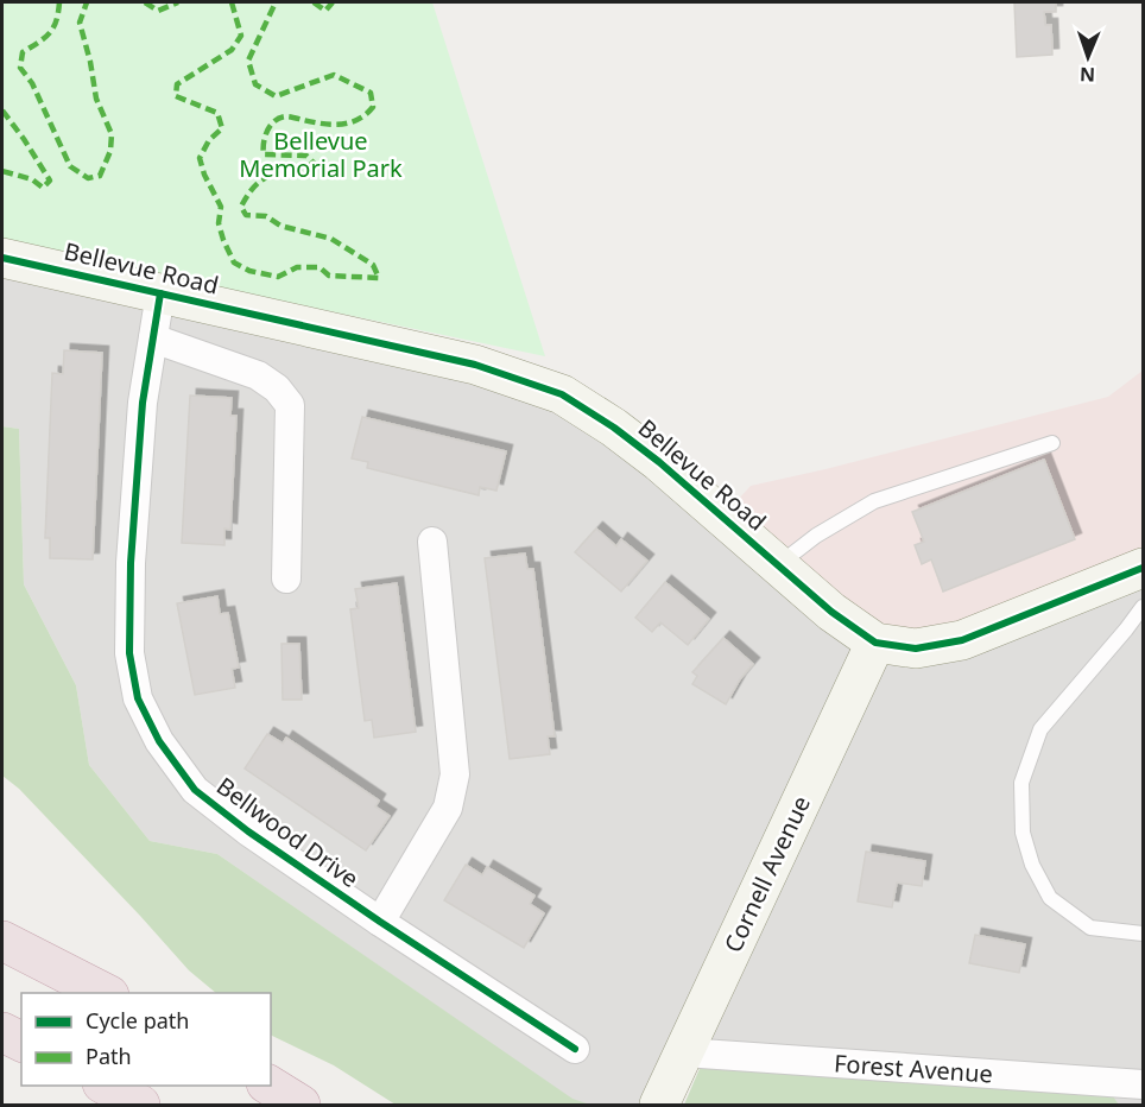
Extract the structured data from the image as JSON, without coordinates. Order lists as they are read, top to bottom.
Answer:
{
  "streets": {
    "street": [
      "Bellevue Road",
      "Bellwood Drive",
      "Cornell Avenue",
      "Forest Avenue"
    ]
  },
  "crossings": [
    ["Bellevue Road", "Bellwood Drive"],
    ["Bellevue Road", "Cornell Avenue"],
    ["Cornell Avenue", "Forest Avenue"]
  ],
  "parks": ["Bellevue Memorial Park"],
  "legend": ["Cycle path", "Path"],
  "north": "bottom"
}
